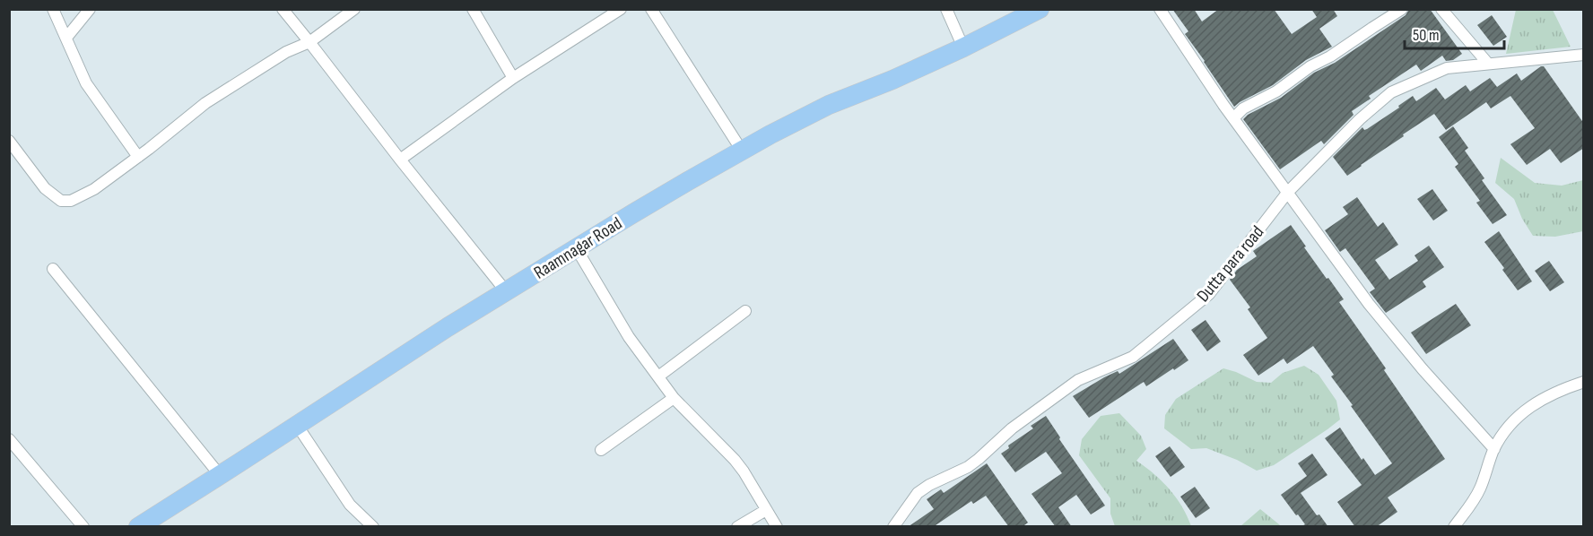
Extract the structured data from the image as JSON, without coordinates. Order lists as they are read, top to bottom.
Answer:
{
  "streets": {
    "highway": ["Raamnagar Road"],
    "street": ["Dutta para road"]
  },
  "scale_bar": "50 m"
}
